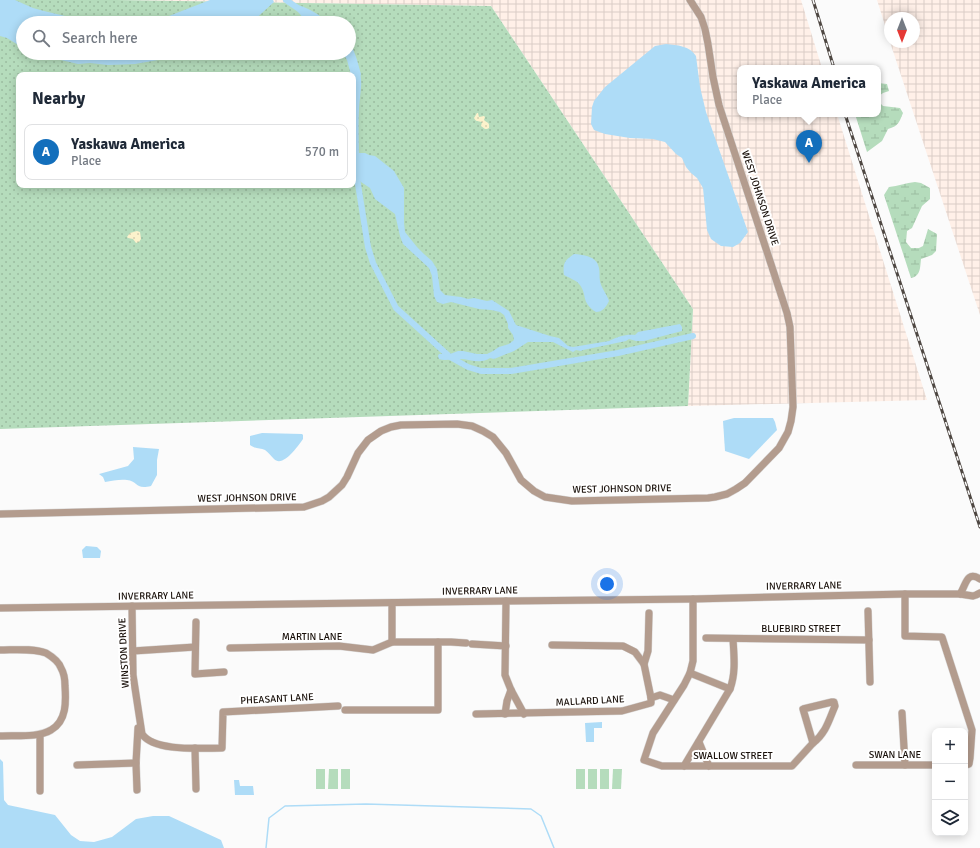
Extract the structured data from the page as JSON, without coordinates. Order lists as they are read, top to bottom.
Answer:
{
  "streets": {
    "street": [
      "WEST JOHNSON DRIVE",
      "INVERRARY LANE",
      "BLUEBIRD STREET",
      "MARTIN LANE",
      "WINSTON DRIVE",
      "PHEASANT LANE",
      "MALLARD LANE",
      "SWAN LANE",
      "SWALLOW STREET"
    ]
  },
  "crossings": [
    ["INVERRARY LANE", "WINSTON DRIVE"],
    ["WINSTON DRIVE", "PHEASANT LANE"]
  ],
  "north": "bottom",
  "page": {
    "search": "Search here",
    "popup": ["Yaskawa America", "Place"],
    "heading": "Nearby",
    "list": [
      {
        "mark": "A",
        "name": "Yaskawa America",
        "note": "Place",
        "value": "570 m"
      }
    ],
    "pins": "A",
    "map_buttons": ["+", "−"]
  }
}
